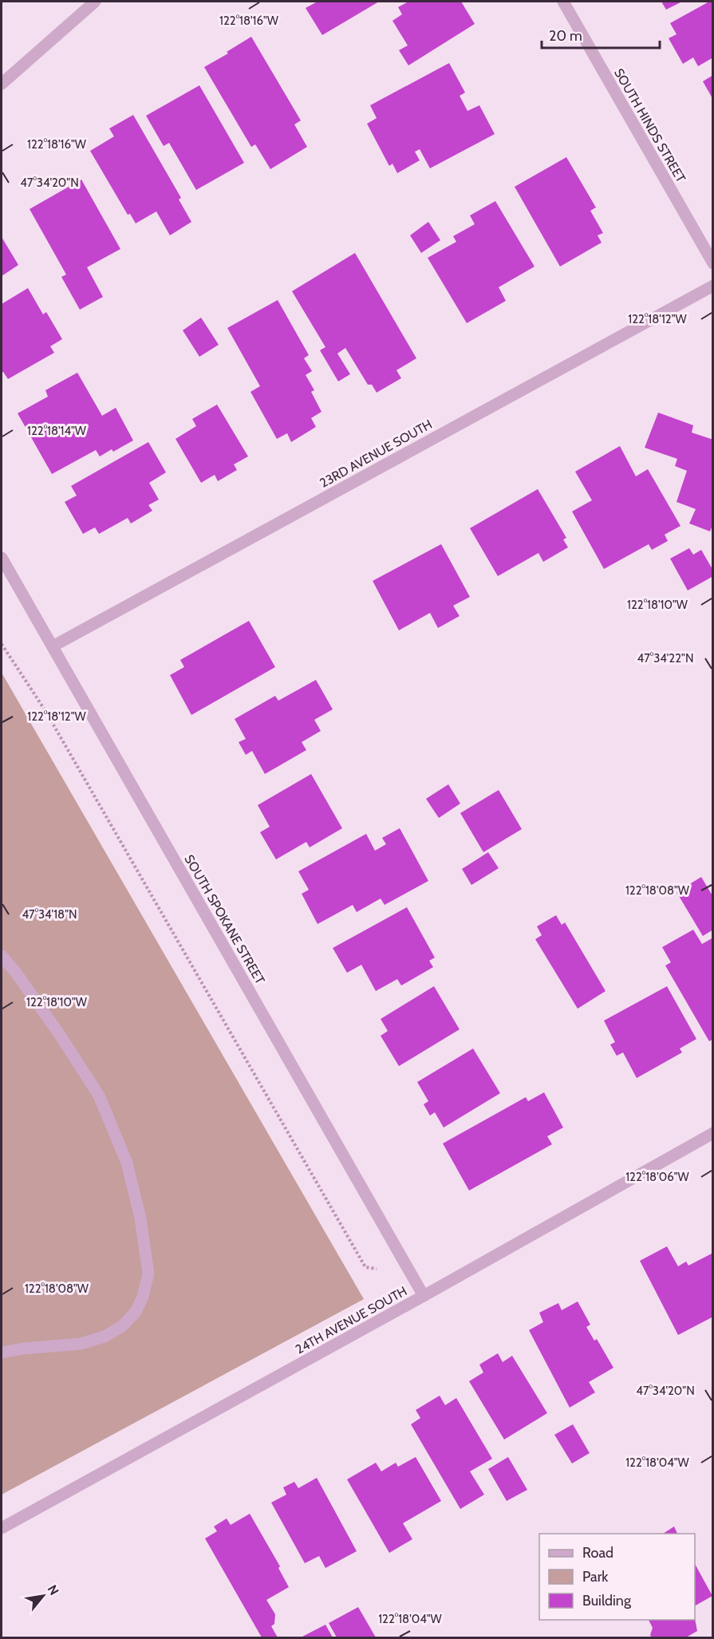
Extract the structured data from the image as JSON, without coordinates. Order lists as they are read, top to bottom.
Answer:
{
  "streets": {
    "street": [
      "SOUTH HINDS STREET",
      "23RD AVENUE SOUTH",
      "SOUTH SPOKANE STREET",
      "24TH AVENUE SOUTH"
    ]
  },
  "crossings": [
    ["23RD AVENUE SOUTH", "SOUTH SPOKANE STREET"],
    ["SOUTH SPOKANE STREET", "24TH AVENUE SOUTH"]
  ],
  "legend": ["Road", "Park", "Building"],
  "scale_bar": "20 m",
  "north": "top right",
  "coordinates": [
    "122°18'16\"W",
    "47°34'20\"N",
    "122°18'12\"W",
    "122°18'14\"W",
    "122°18'10\"W",
    "47°34'22\"N",
    "122°18'08\"W",
    "47°34'18\"N",
    "122°18'06\"W",
    "122°18'04\"W"
  ]
}
